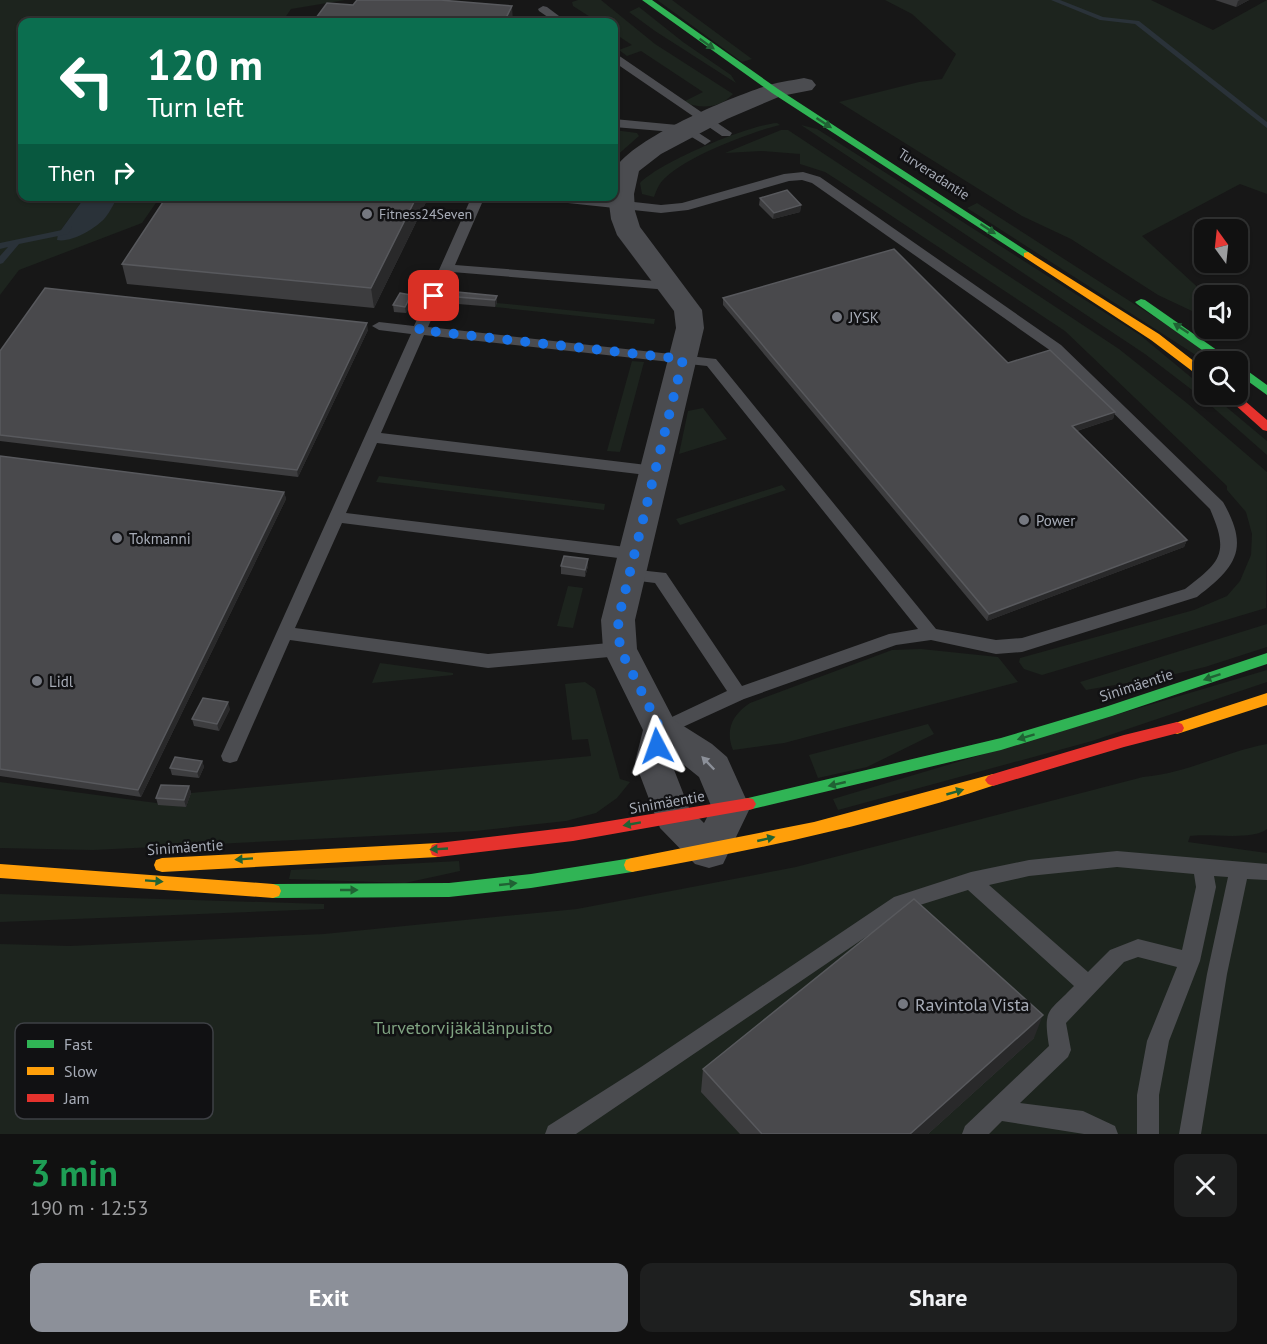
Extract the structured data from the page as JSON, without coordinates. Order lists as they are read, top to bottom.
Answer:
{
  "streets": {
    "main road": ["Turveradantie", "Sinimäentie"]
  },
  "one_way": ["Turveradantie"],
  "parks": ["Turvetorvijäkälänpuisto"],
  "places": [
    "Fitness24Seven",
    "JYSK",
    "Power",
    "Tokmanni",
    "Lidl",
    "Ravintola Vista"
  ],
  "legend": ["Fast", "Slow", "Jam"],
  "north": "top",
  "page": {
    "turn": ["120 m", "Turn left"],
    "then": "Then",
    "heading": ["3 min", "190 m · 12:53"],
    "buttons": ["Exit", "Share"]
  }
}
